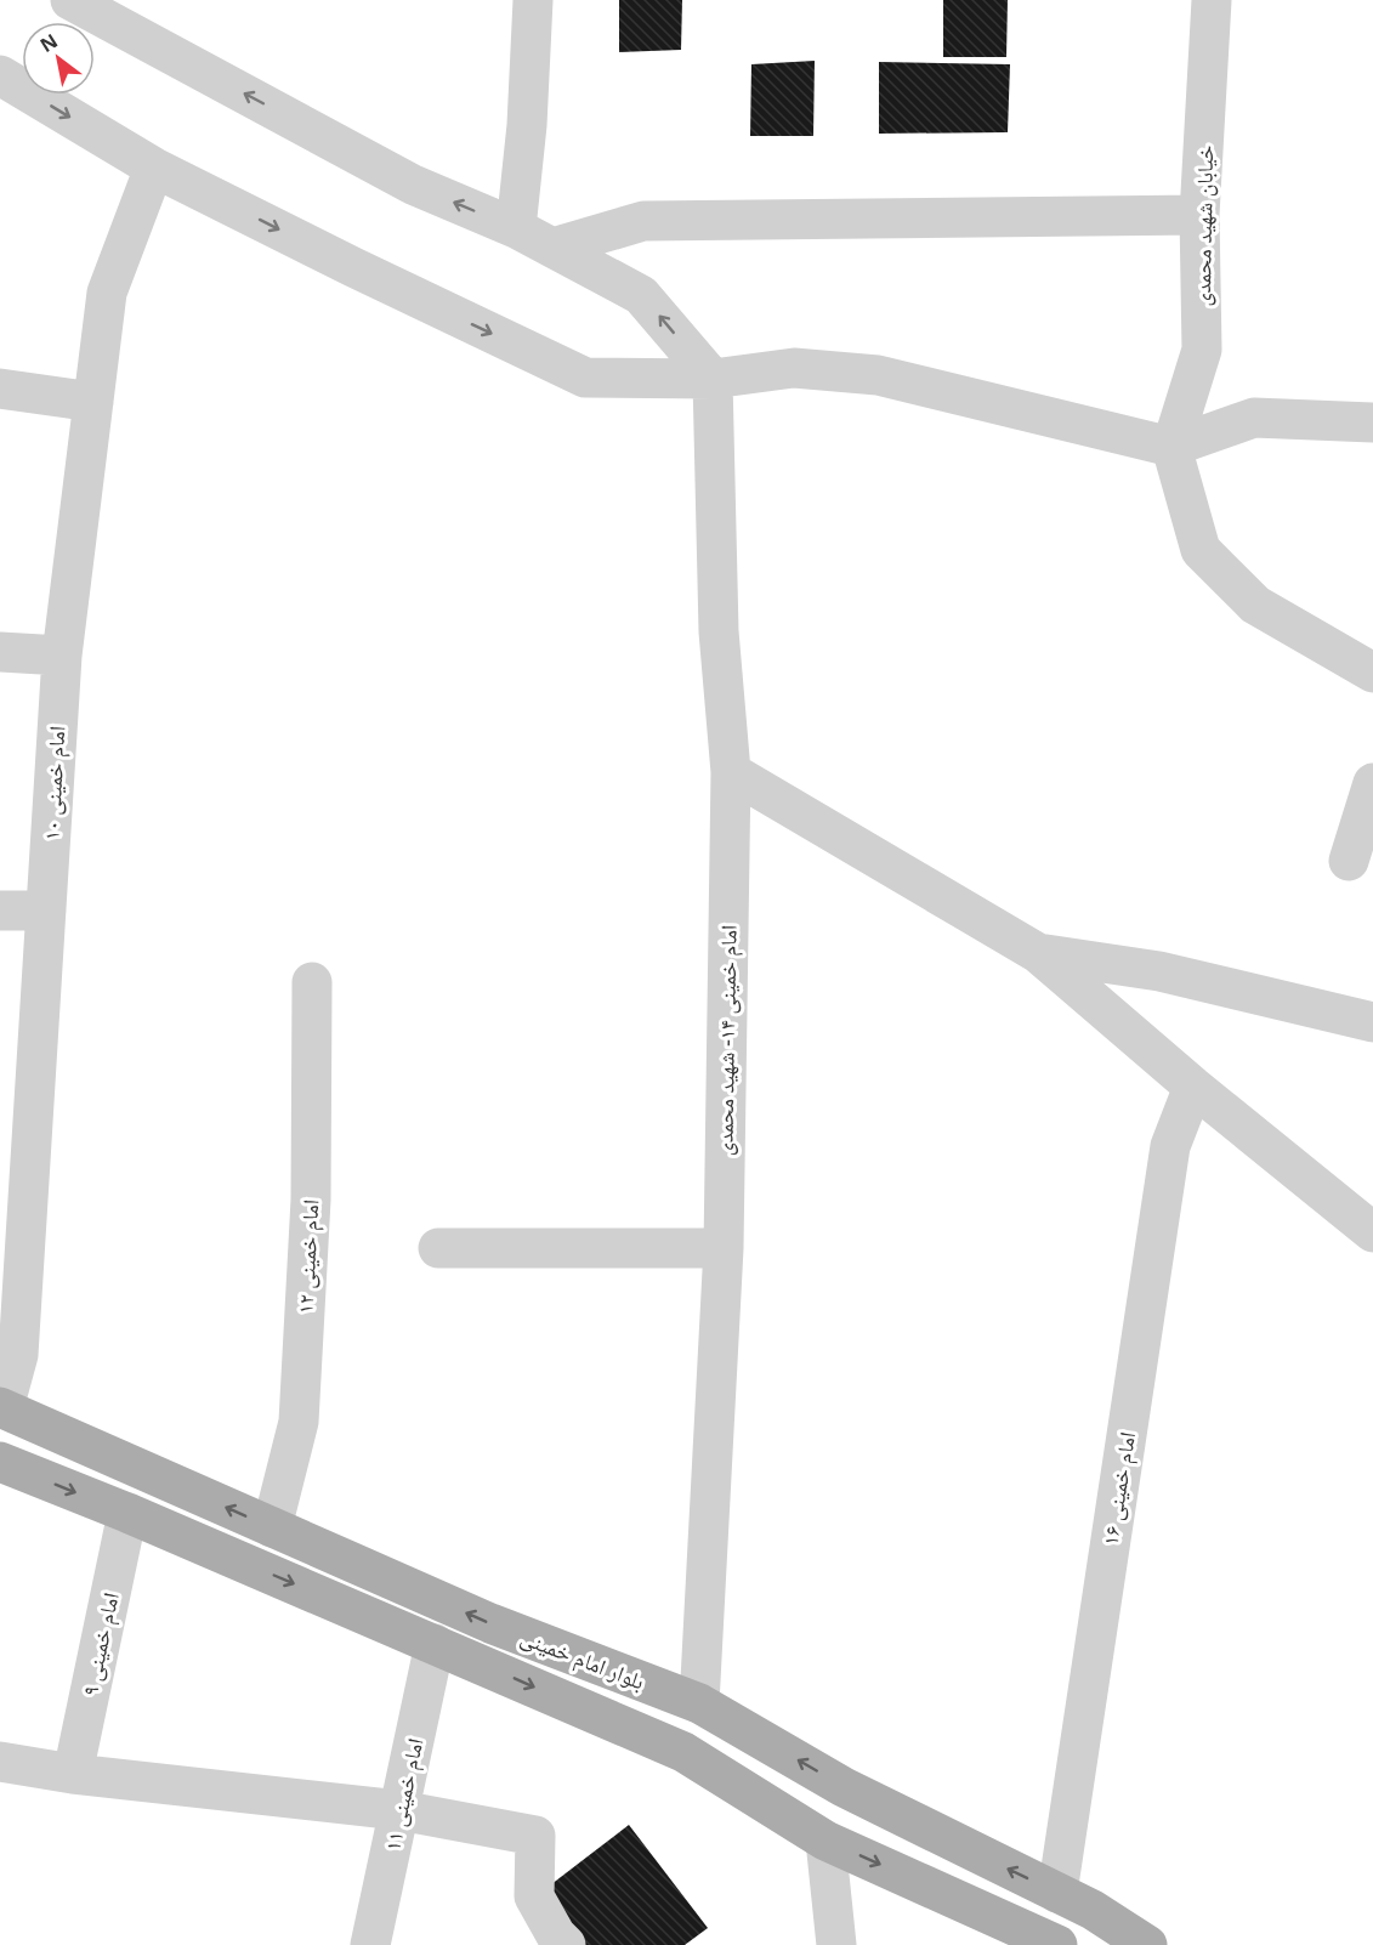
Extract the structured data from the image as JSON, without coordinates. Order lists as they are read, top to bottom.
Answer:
{
  "streets": {
    "main road": ["بلوار امام خمینی"],
    "street": [
      "خیابان شهید محمدی",
      "امام خمینی ۱۰",
      "امام خمینی ۱۴- شهید محمدی",
      "امام خمینی ۱۲",
      "امام خمینی ۱۶",
      "امام خمینی ۹",
      "امام خمینی ۱۱"
    ]
  },
  "crossings": [
    ["امام خمینی ۱۰", "بلوار امام خمینی"],
    ["امام خمینی ۱۴- شهید محمدی", "بلوار امام خمینی"],
    ["امام خمینی ۱۲", "بلوار امام خمینی"],
    ["امام خمینی ۱۶", "بلوار امام خمینی"],
    ["امام خمینی ۹", "بلوار امام خمینی"],
    ["بلوار امام خمینی", "امام خمینی ۱۱"]
  ],
  "north": "top left"
}
